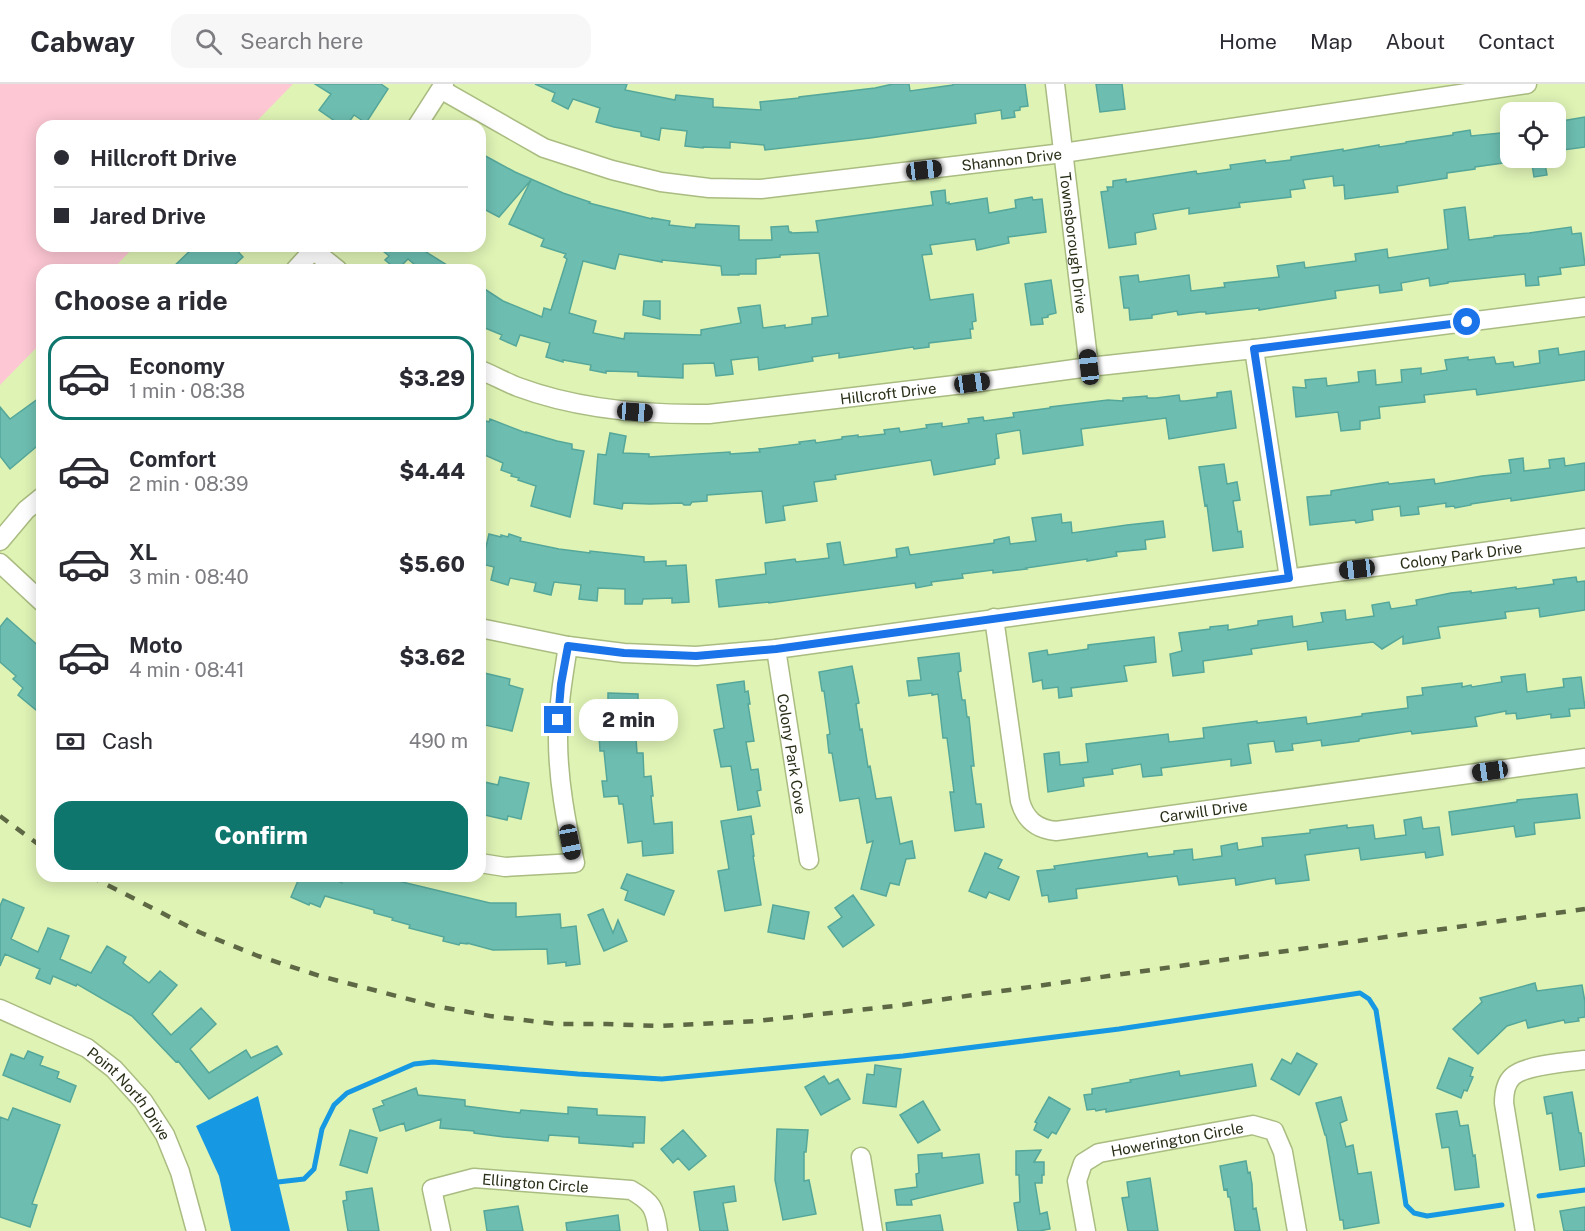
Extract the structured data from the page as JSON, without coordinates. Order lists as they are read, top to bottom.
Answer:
{
  "streets": {
    "street": [
      "Shannon Drive",
      "Townsborough Drive",
      "Hillcroft Drive",
      "Colony Park Drive",
      "Colony Park Cove",
      "Carwill Drive",
      "Point North Drive",
      "Howerington Circle",
      "Ellington Circle"
    ]
  },
  "crossings": [
    ["Shannon Drive", "Townsborough Drive"],
    ["Townsborough Drive", "Hillcroft Drive"],
    ["Colony Park Drive", "Colony Park Cove"],
    ["Colony Park Drive", "Carwill Drive"]
  ],
  "page": {
    "header": "Cabway",
    "search": "Search here",
    "nav": [
      "Home",
      "Map",
      "About",
      "Contact"
    ],
    "banner": ["Hillcroft Drive", "Jared Drive"],
    "heading": "Choose a ride",
    "list": [
      {
        "name": "Economy",
        "note": "1 min · 08:38",
        "value": "$3.29"
      },
      {
        "name": "Comfort",
        "note": "2 min · 08:39",
        "value": "$4.44"
      },
      {
        "name": "XL",
        "note": "3 min · 08:40",
        "value": "$5.60"
      },
      {
        "name": "Moto",
        "note": "4 min · 08:41",
        "value": "$3.62"
      }
    ],
    "bubble": "2 min",
    "pay": ["Cash", "490 m"],
    "buttons": "Confirm"
  }
}
